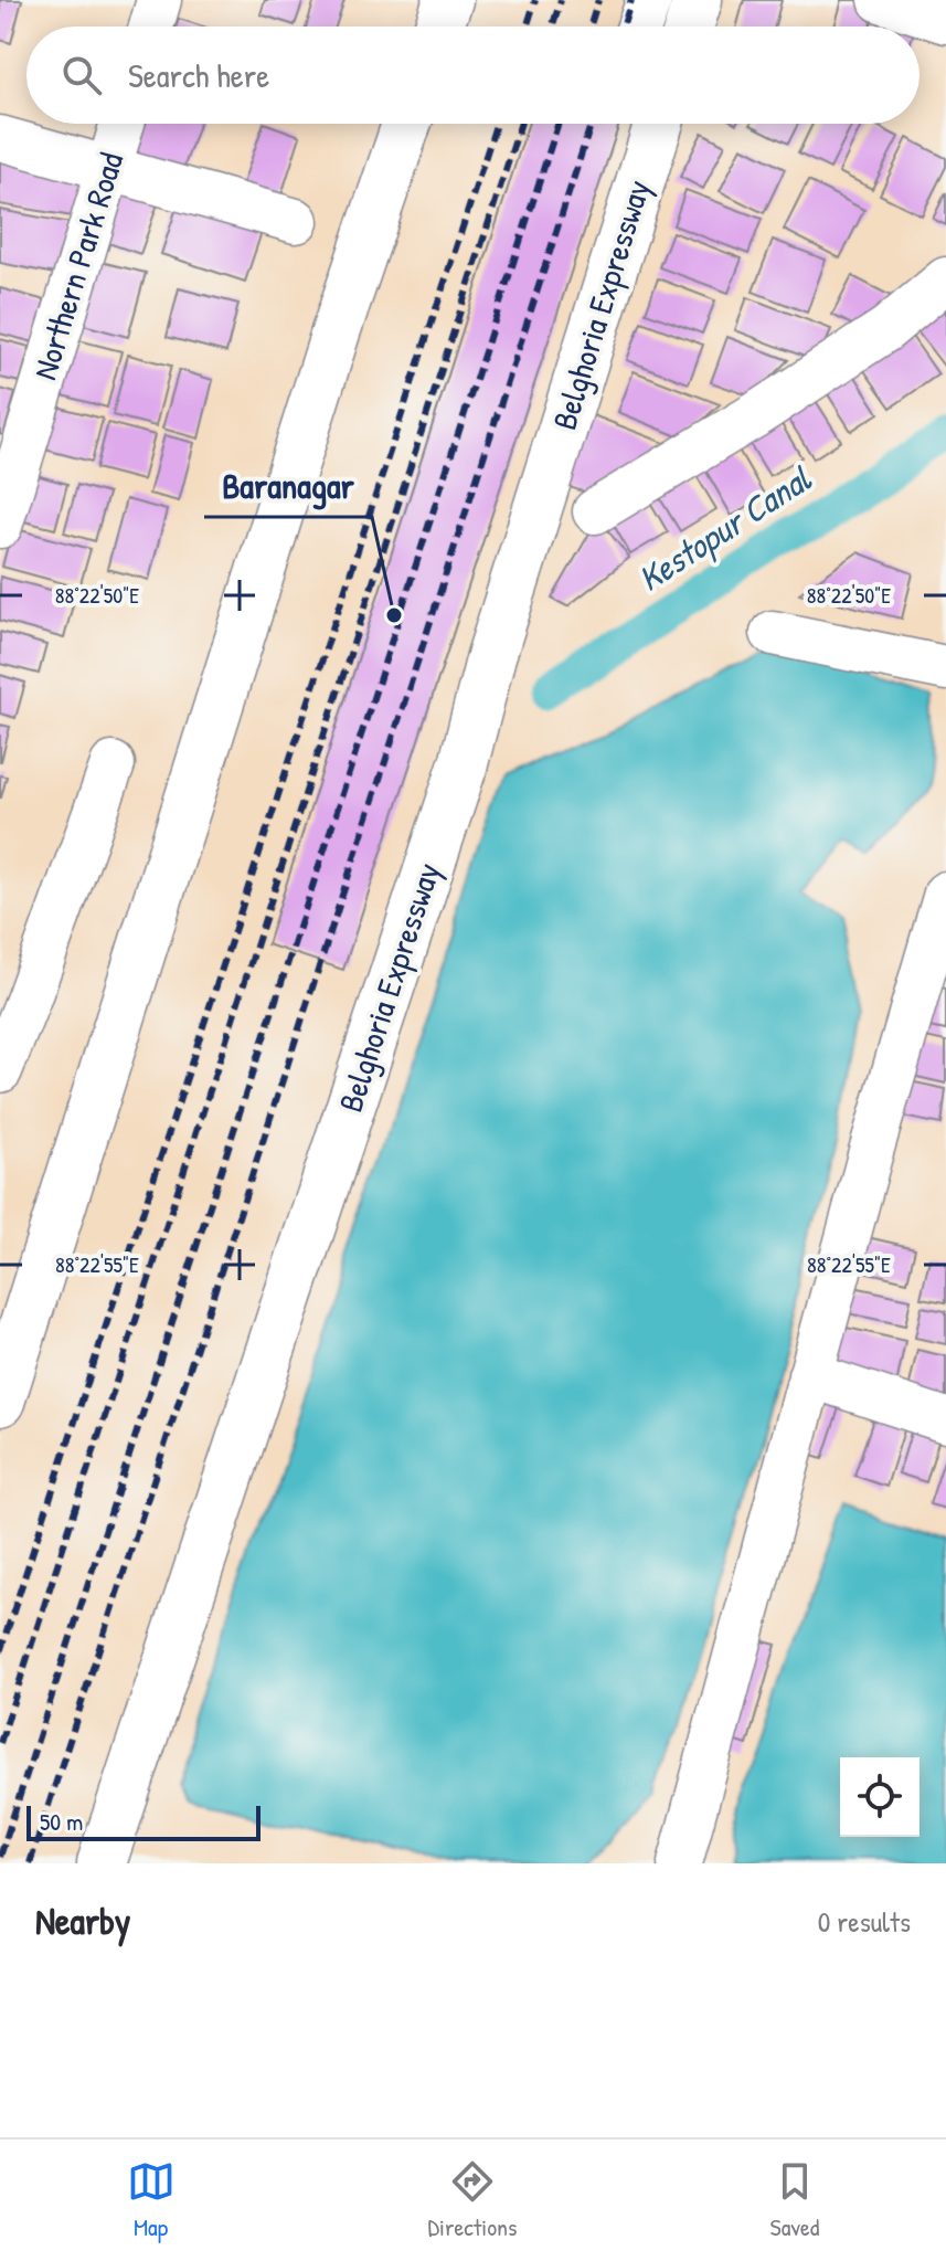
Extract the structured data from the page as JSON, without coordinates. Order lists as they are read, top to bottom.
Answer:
{
  "streets": {
    "highway": ["Belghoria Expressway"],
    "street": ["Northern Park Road"]
  },
  "water": ["Kestopur Canal"],
  "places": ["Baranagar"],
  "scale_bar": "50 m",
  "page": {
    "search": "Search here",
    "scale": "50 m",
    "heading": ["Nearby", "0 results"],
    "nav": ["Map", "Directions", "Saved"]
  },
  "coordinates": ["88°22'50\"E", "88°22'55\"E"]
}
